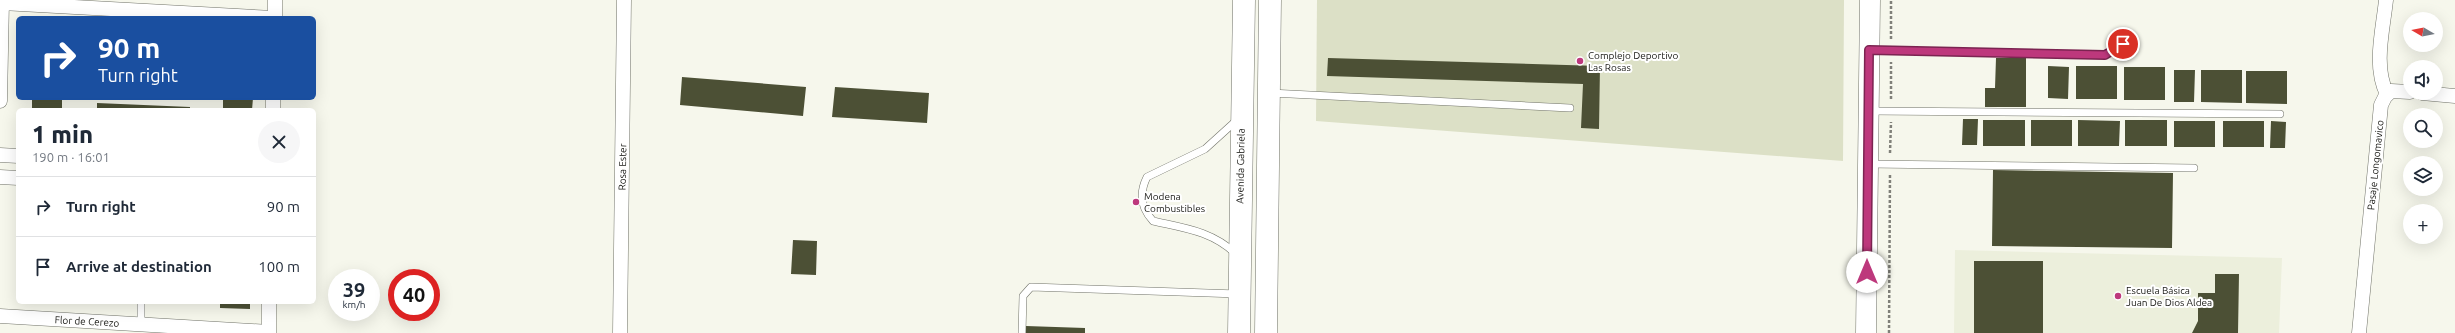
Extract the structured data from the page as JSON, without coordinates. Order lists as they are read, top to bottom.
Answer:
{
  "streets": {
    "main road": ["Avenida Gabriela"],
    "street": ["Pasaje Longomavico", "Rosa Ester", "Flor de Cerezo"]
  },
  "places": ["Complejo Deportivo Las Rosas", "Modena Combustibles", "Escuela Básica Juan De Dios Aldea"],
  "north": "left",
  "page": {
    "map_buttons": "+",
    "turn": ["90 m", "Turn right"],
    "heading": ["1 min", "190 m · 16:01"],
    "list": [
      {
        "name": "Turn right",
        "value": "90 m"
      },
      {
        "name": "Arrive at destination",
        "value": "100 m"
      }
    ],
    "speed": "39 km/h",
    "limit": "40"
  }
}
